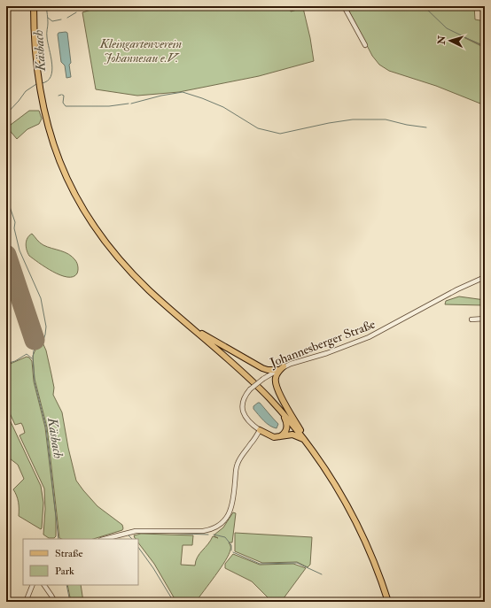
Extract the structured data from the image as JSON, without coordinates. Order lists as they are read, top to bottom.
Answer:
{
  "streets": {
    "street": ["Johannesberger Straße"]
  },
  "water": ["Käsbach"],
  "parks": ["Kleingartenverein Johannesau e.V."],
  "legend": ["Straße", "Park"],
  "north": "left"
}
